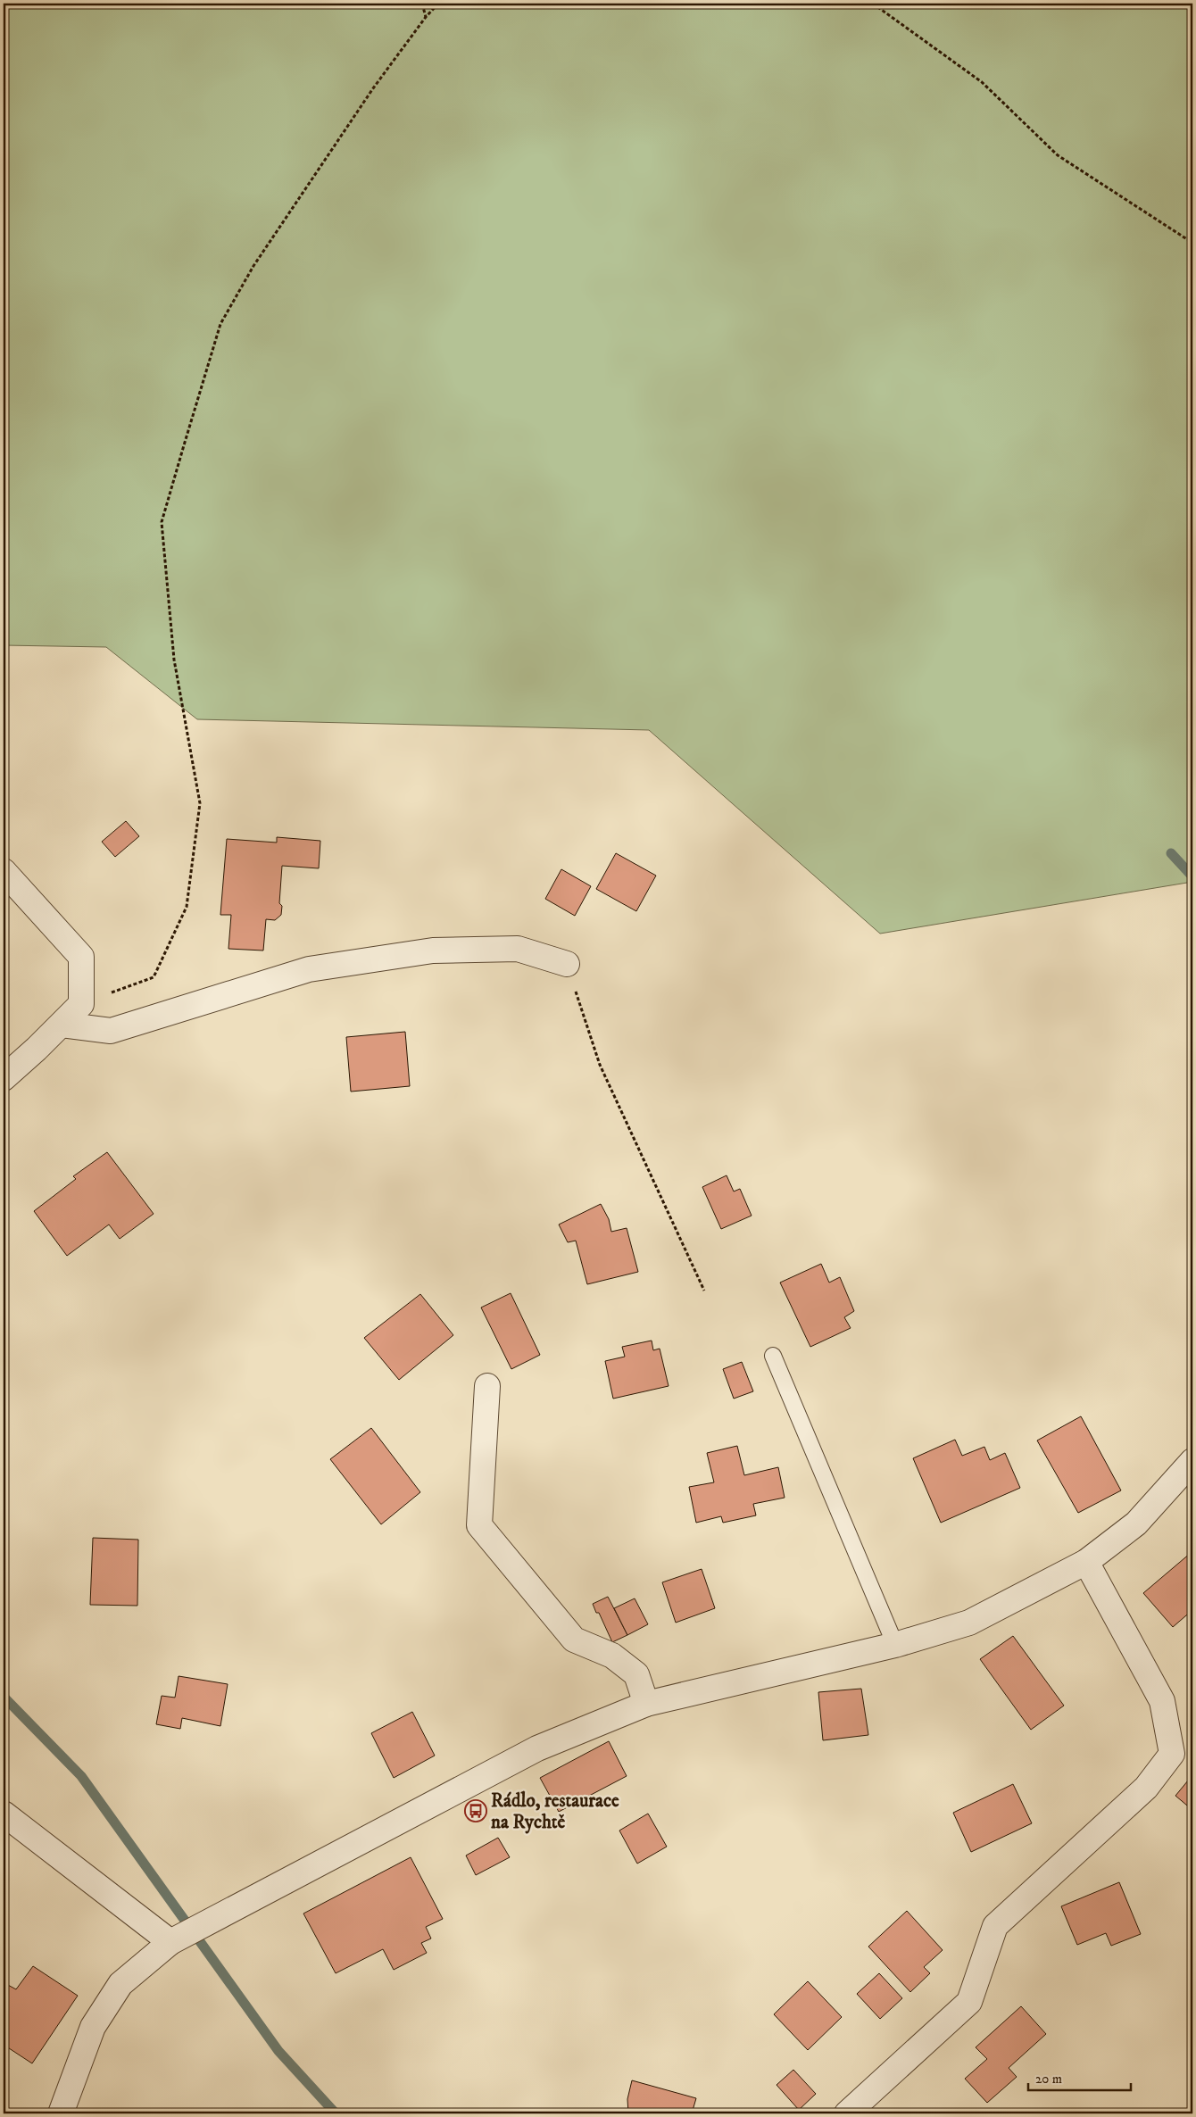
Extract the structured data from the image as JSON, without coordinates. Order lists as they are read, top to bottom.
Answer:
{
  "places": {
    "bus stop": ["Rádlo, restaurace na Rychtě"]
  },
  "scale_bar": "20 m"
}
